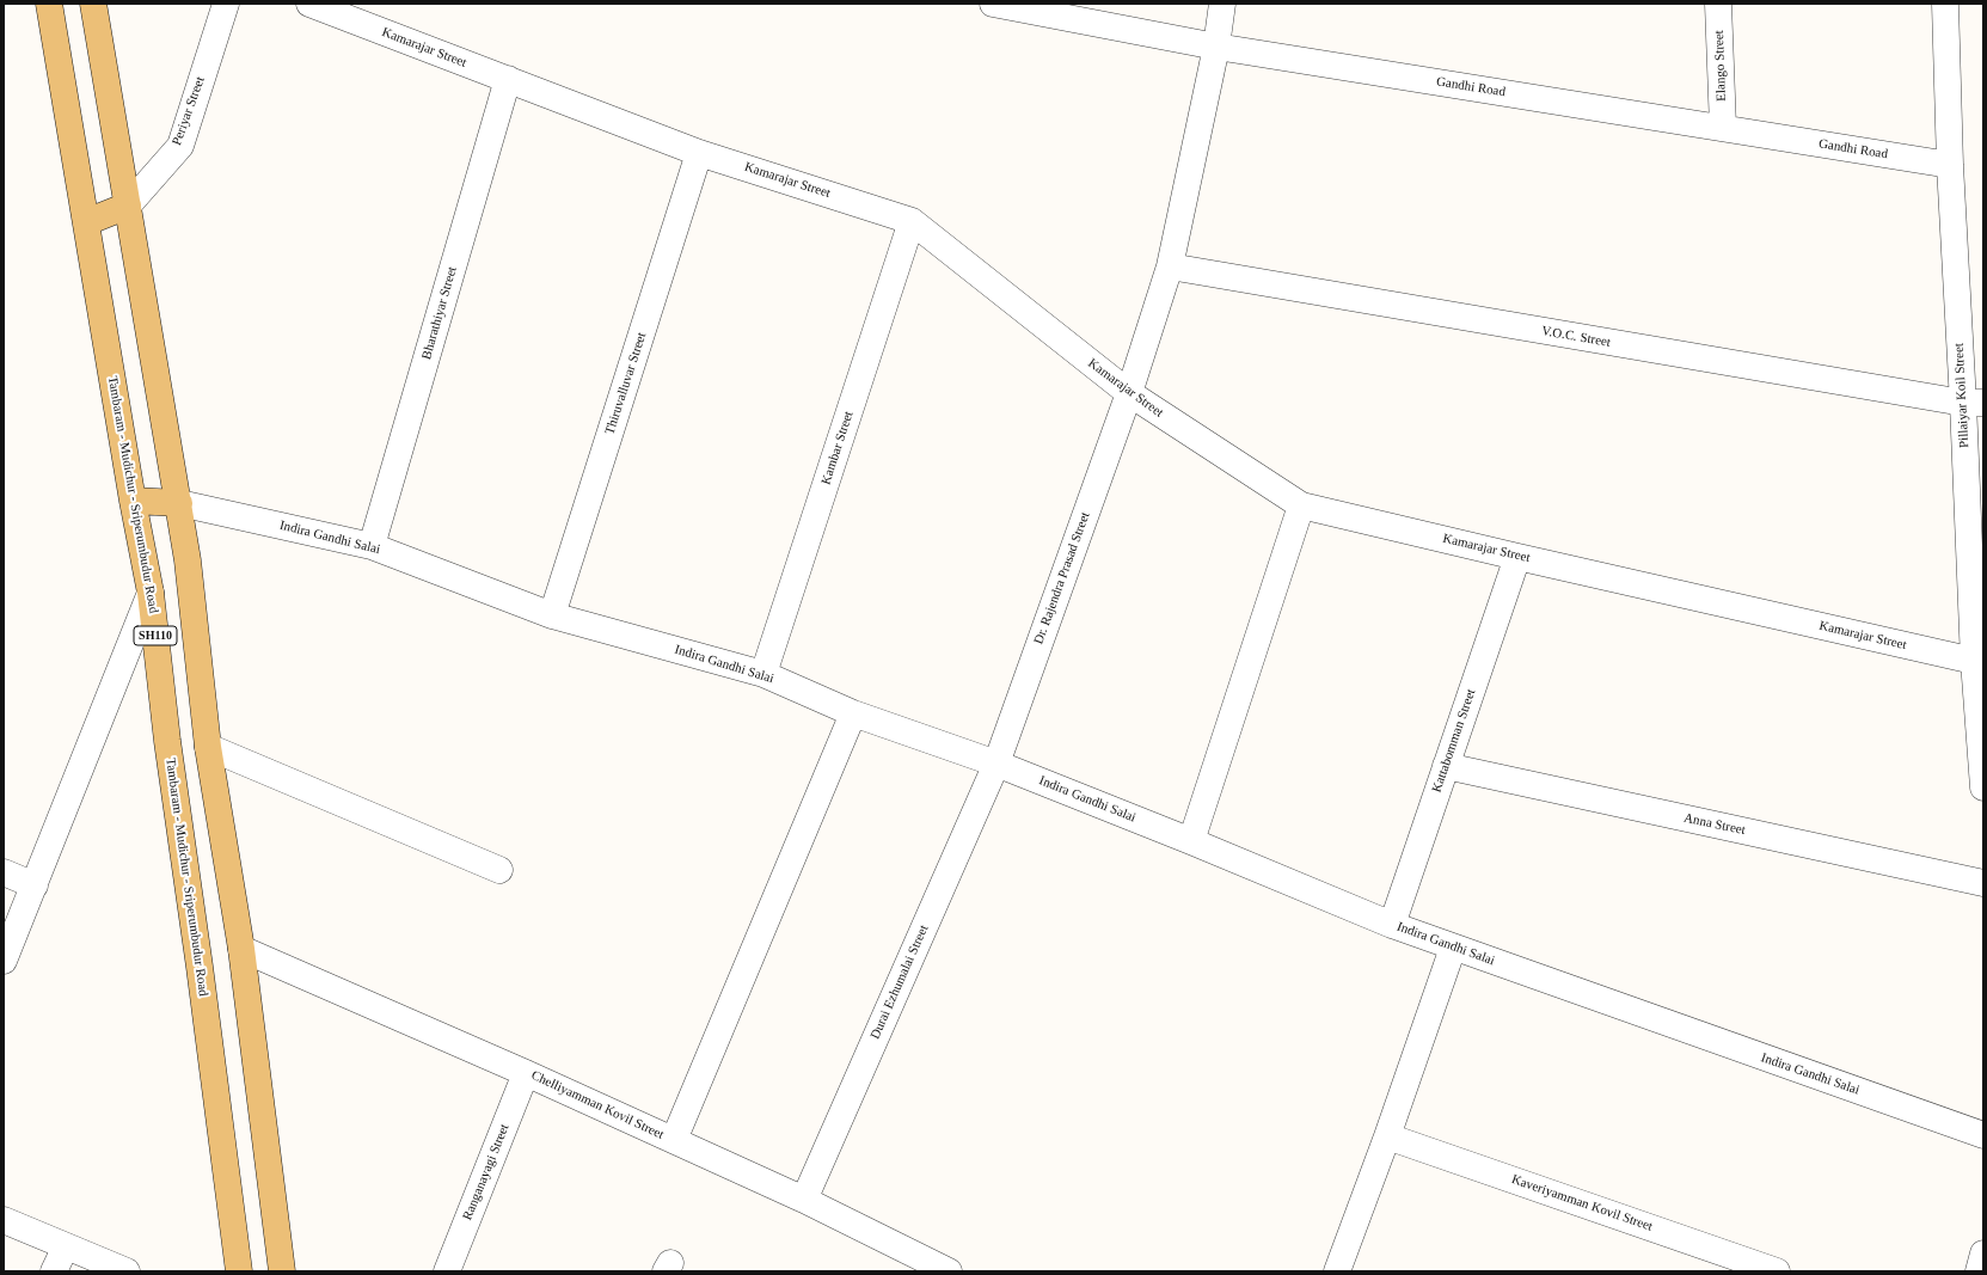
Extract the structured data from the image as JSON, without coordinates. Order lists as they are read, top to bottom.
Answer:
{
  "streets": {
    "main road": ["Tambaram - Mudichur - Sriperumbudur Road", "SH110"],
    "street": [
      "Kamarajar Street",
      "Elango Street",
      "Gandhi Road",
      "Periyar Street",
      "Bharathiyar Street",
      "V.O.C. Street",
      "Thiruvalluvar Street",
      "Pillaiyar Koil Street",
      "Kambar Street",
      "Indira Gandhi Salai",
      "Dr. Rajendra Prasad Street",
      "Kattabomman Street",
      "Anna Street",
      "Durai Ezhumalai Street",
      "Chelliyamman Kovil Street",
      "Ranganayagi Street",
      "Kaveriyamman Kovil Street"
    ]
  },
  "crossings": [
    ["Kamarajar Street", "Bharathiyar Street"],
    ["Kamarajar Street", "Thiruvalluvar Street"],
    ["Kamarajar Street", "Pillaiyar Koil Street"],
    ["Kamarajar Street", "Kambar Street"],
    ["Kamarajar Street", "Dr. Rajendra Prasad Street"],
    ["Kamarajar Street", "Kattabomman Street"],
    ["Elango Street", "Gandhi Road"],
    ["Gandhi Road", "Pillaiyar Koil Street"],
    ["Gandhi Road", "Dr. Rajendra Prasad Street"],
    ["Periyar Street", "SH110"],
    ["Bharathiyar Street", "Indira Gandhi Salai"],
    ["V.O.C. Street", "Pillaiyar Koil Street"],
    ["V.O.C. Street", "Dr. Rajendra Prasad Street"],
    ["Thiruvalluvar Street", "Indira Gandhi Salai"],
    ["Kambar Street", "Indira Gandhi Salai"],
    ["Indira Gandhi Salai", "Dr. Rajendra Prasad Street"],
    ["Indira Gandhi Salai", "SH110"],
    ["Indira Gandhi Salai", "Kattabomman Street"],
    ["Indira Gandhi Salai", "Durai Ezhumalai Street"],
    ["Dr. Rajendra Prasad Street", "Durai Ezhumalai Street"],
    ["SH110", "Chelliyamman Kovil Street"],
    ["Kattabomman Street", "Anna Street"],
    ["Durai Ezhumalai Street", "Chelliyamman Kovil Street"],
    ["Chelliyamman Kovil Street", "Ranganayagi Street"]
  ]
}
